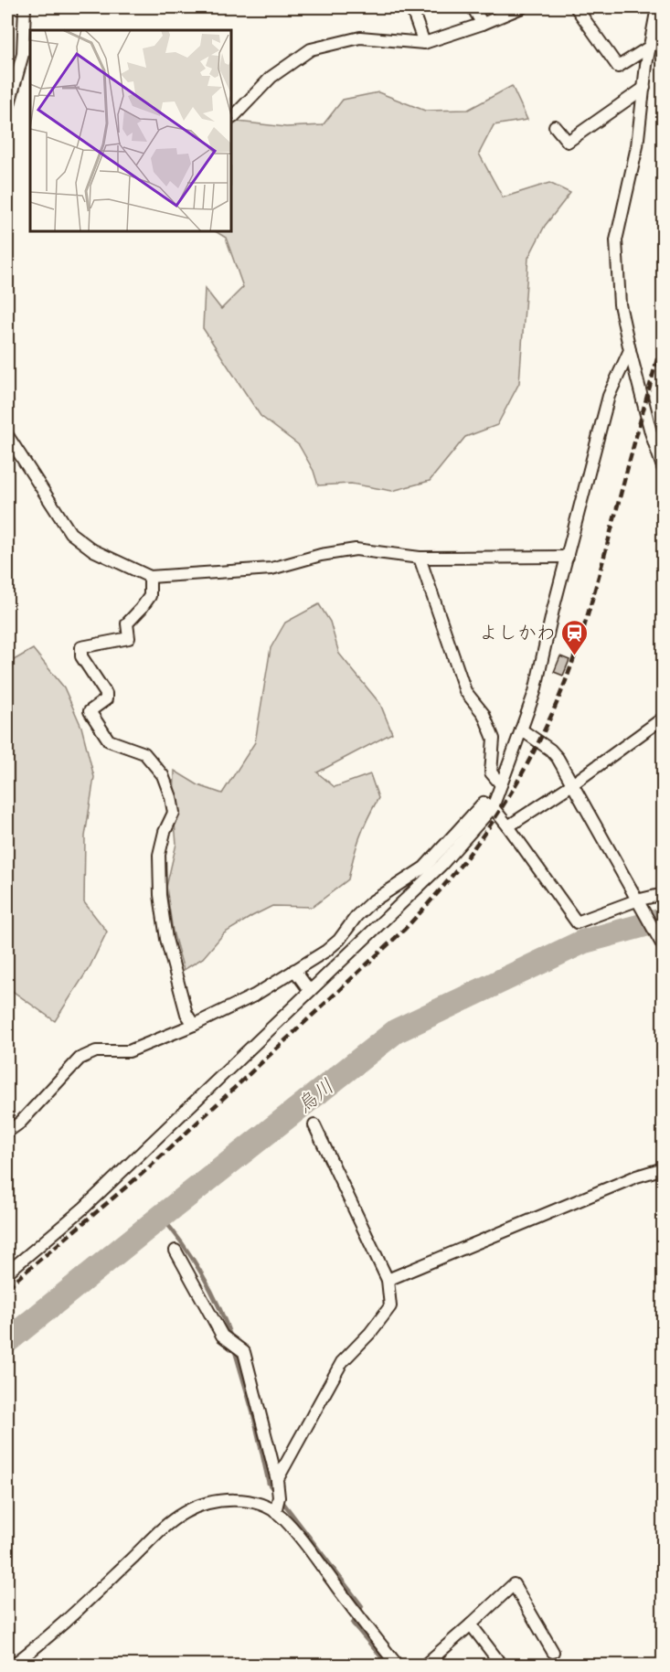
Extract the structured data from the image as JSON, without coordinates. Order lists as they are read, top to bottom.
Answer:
{
  "water": ["烏川"],
  "places": {
    "station": ["よしかわ"]
  }
}
